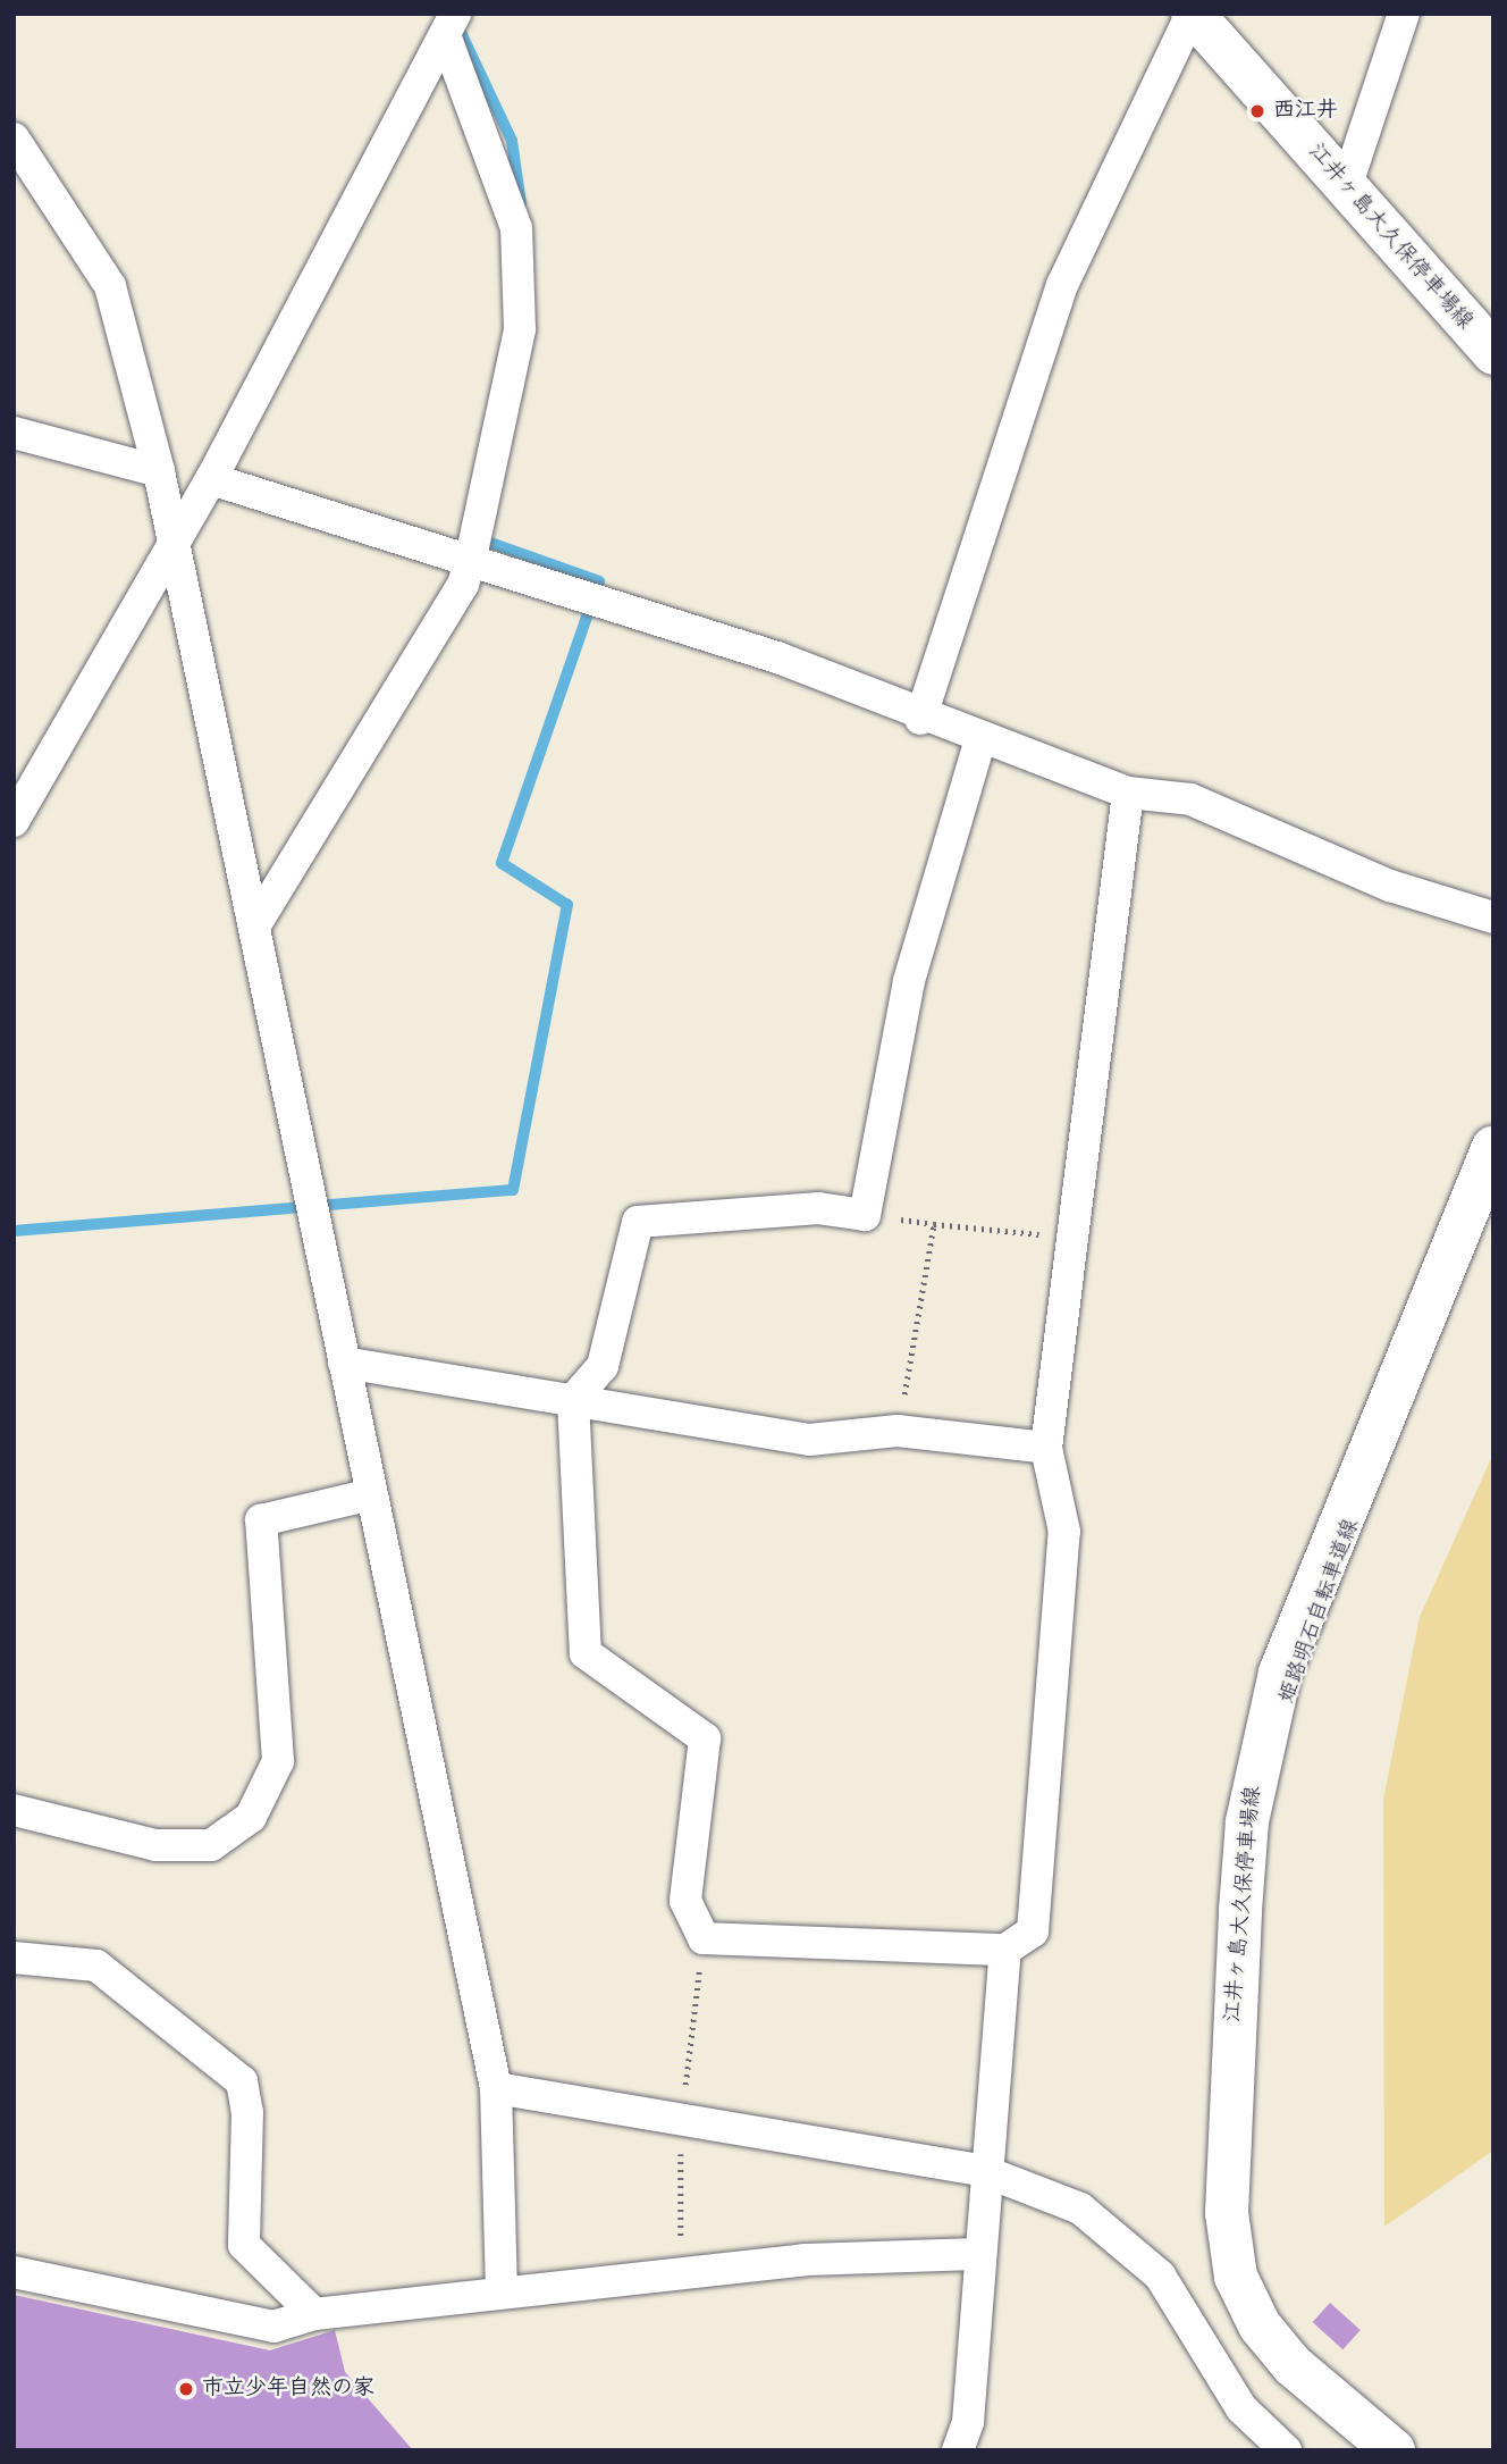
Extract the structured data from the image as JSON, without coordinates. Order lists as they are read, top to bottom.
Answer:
{
  "streets": {
    "main road": ["江井ヶ島大久保停車場線"]
  },
  "places": ["西江井", "市立少年自然の家"]
}
